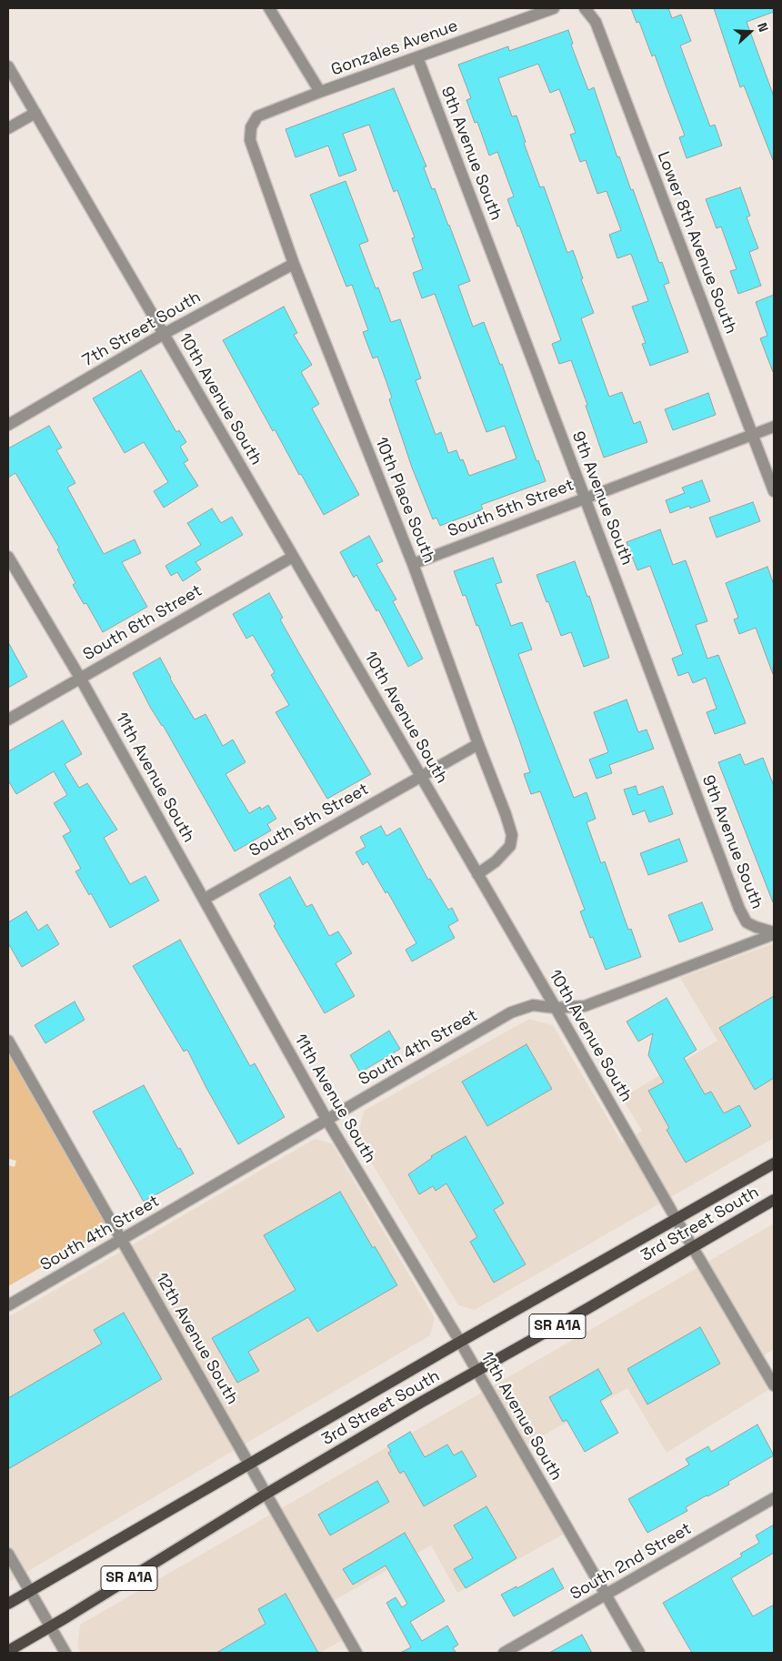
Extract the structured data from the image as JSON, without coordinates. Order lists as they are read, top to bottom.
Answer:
{
  "streets": {
    "main road": ["3rd Street South", "SR A1A"],
    "street": [
      "Gonzales Avenue",
      "9th Avenue South",
      "Lower 8th Avenue South",
      "7th Street South",
      "10th Avenue South",
      "10th Place South",
      "South 5th Street",
      "South 6th Street",
      "11th Avenue South",
      "South 4th Street",
      "12th Avenue South",
      "South 2nd Street"
    ]
  },
  "crossings": [
    ["Gonzales Avenue", "9th Avenue South"],
    ["Gonzales Avenue", "10th Place South"],
    ["9th Avenue South", "South 5th Street"],
    ["9th Avenue South", "South 4th Street"],
    ["Lower 8th Avenue South", "South 5th Street"],
    ["7th Street South", "10th Avenue South"],
    ["7th Street South", "10th Place South"],
    ["10th Avenue South", "10th Place South"],
    ["10th Avenue South", "South 5th Street"],
    ["10th Avenue South", "South 6th Street"],
    ["10th Avenue South", "South 4th Street"],
    ["10th Avenue South", "3rd Street South"],
    ["10th Place South", "South 5th Street"],
    ["South 5th Street", "11th Avenue South"],
    ["South 6th Street", "11th Avenue South"],
    ["11th Avenue South", "South 4th Street"],
    ["11th Avenue South", "3rd Street South"],
    ["11th Avenue South", "South 2nd Street"],
    ["South 4th Street", "12th Avenue South"],
    ["3rd Street South", "12th Avenue South"]
  ],
  "north": "right"
}
